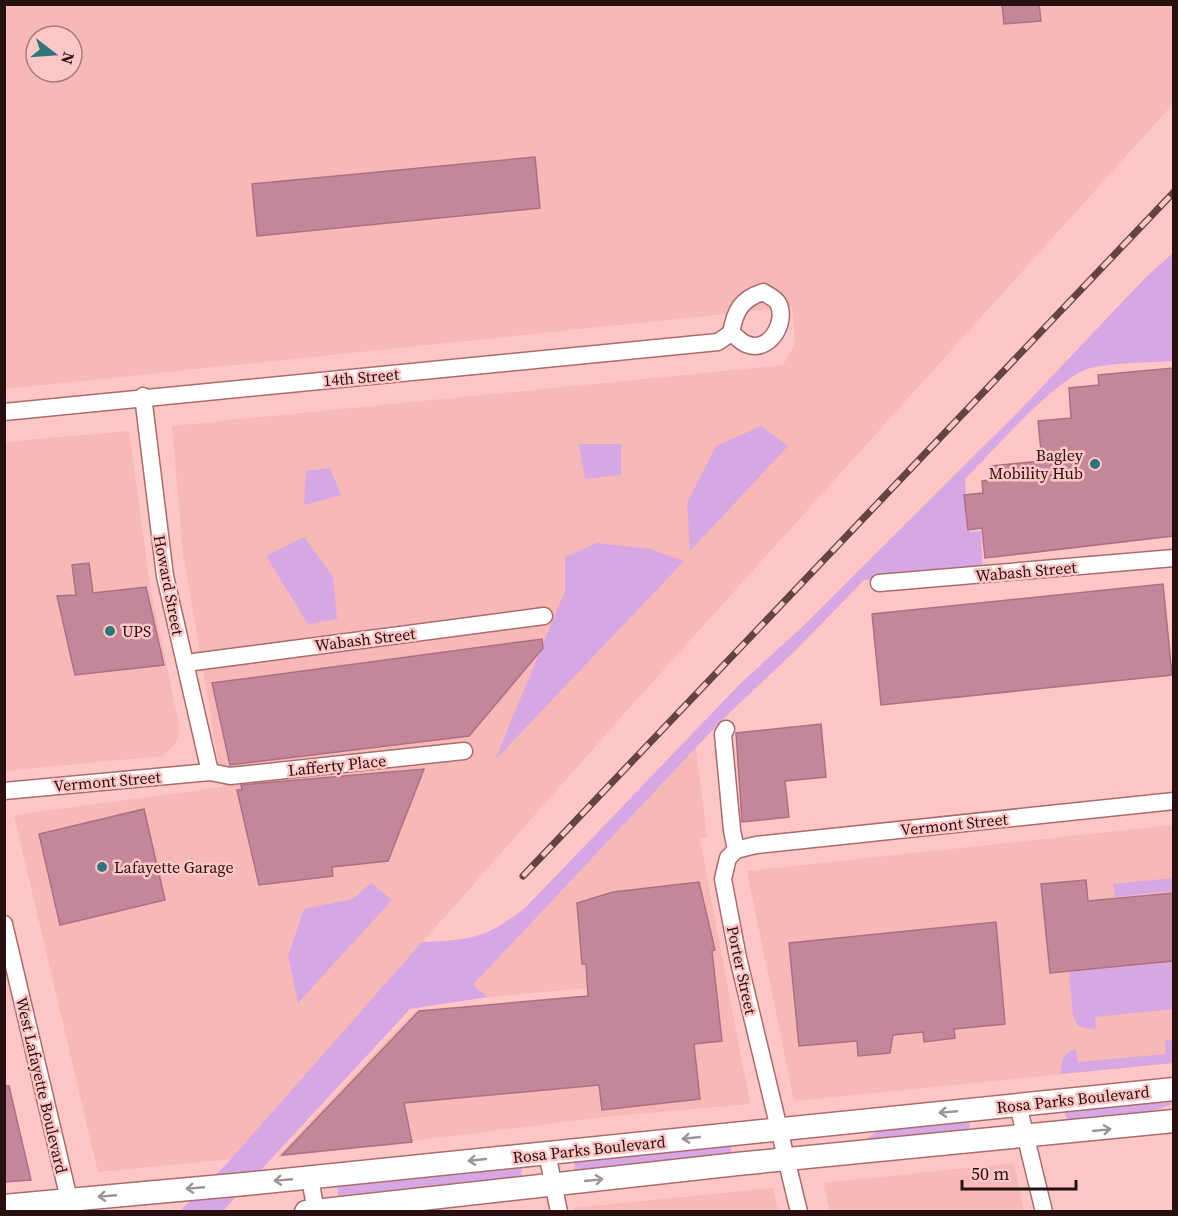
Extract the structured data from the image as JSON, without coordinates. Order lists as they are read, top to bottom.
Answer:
{
  "streets": {
    "main road": ["Rosa Parks Boulevard"],
    "street": [
      "14th Street",
      "Wabash Street",
      "Howard Street",
      "Lafferty Place",
      "Vermont Street",
      "Porter Street",
      "West Lafayette Boulevard"
    ]
  },
  "crossings": [
    ["14th Street", "Howard Street"],
    ["Wabash Street", "Howard Street"],
    ["Howard Street", "Lafferty Place"],
    ["Howard Street", "Vermont Street"],
    ["Lafferty Place", "Vermont Street"],
    ["Vermont Street", "Porter Street"],
    ["Porter Street", "Rosa Parks Boulevard"],
    ["West Lafayette Boulevard", "Rosa Parks Boulevard"]
  ],
  "places": ["Bagley Mobility Hub", "UPS", "Lafayette Garage"],
  "scale_bar": "50 m",
  "north": "right"
}
